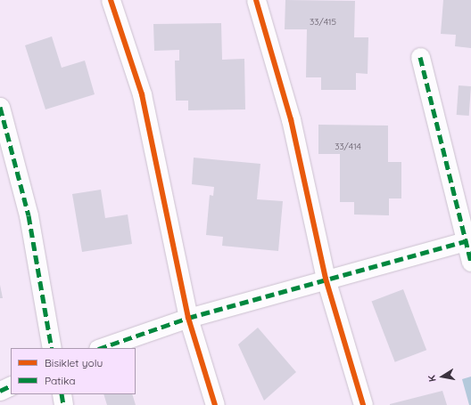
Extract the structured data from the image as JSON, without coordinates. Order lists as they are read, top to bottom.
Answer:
{
  "house_numbers": ["33/415", "33/414"],
  "legend": ["Bisiklet yolu", "Patika"],
  "north": "left"
}
